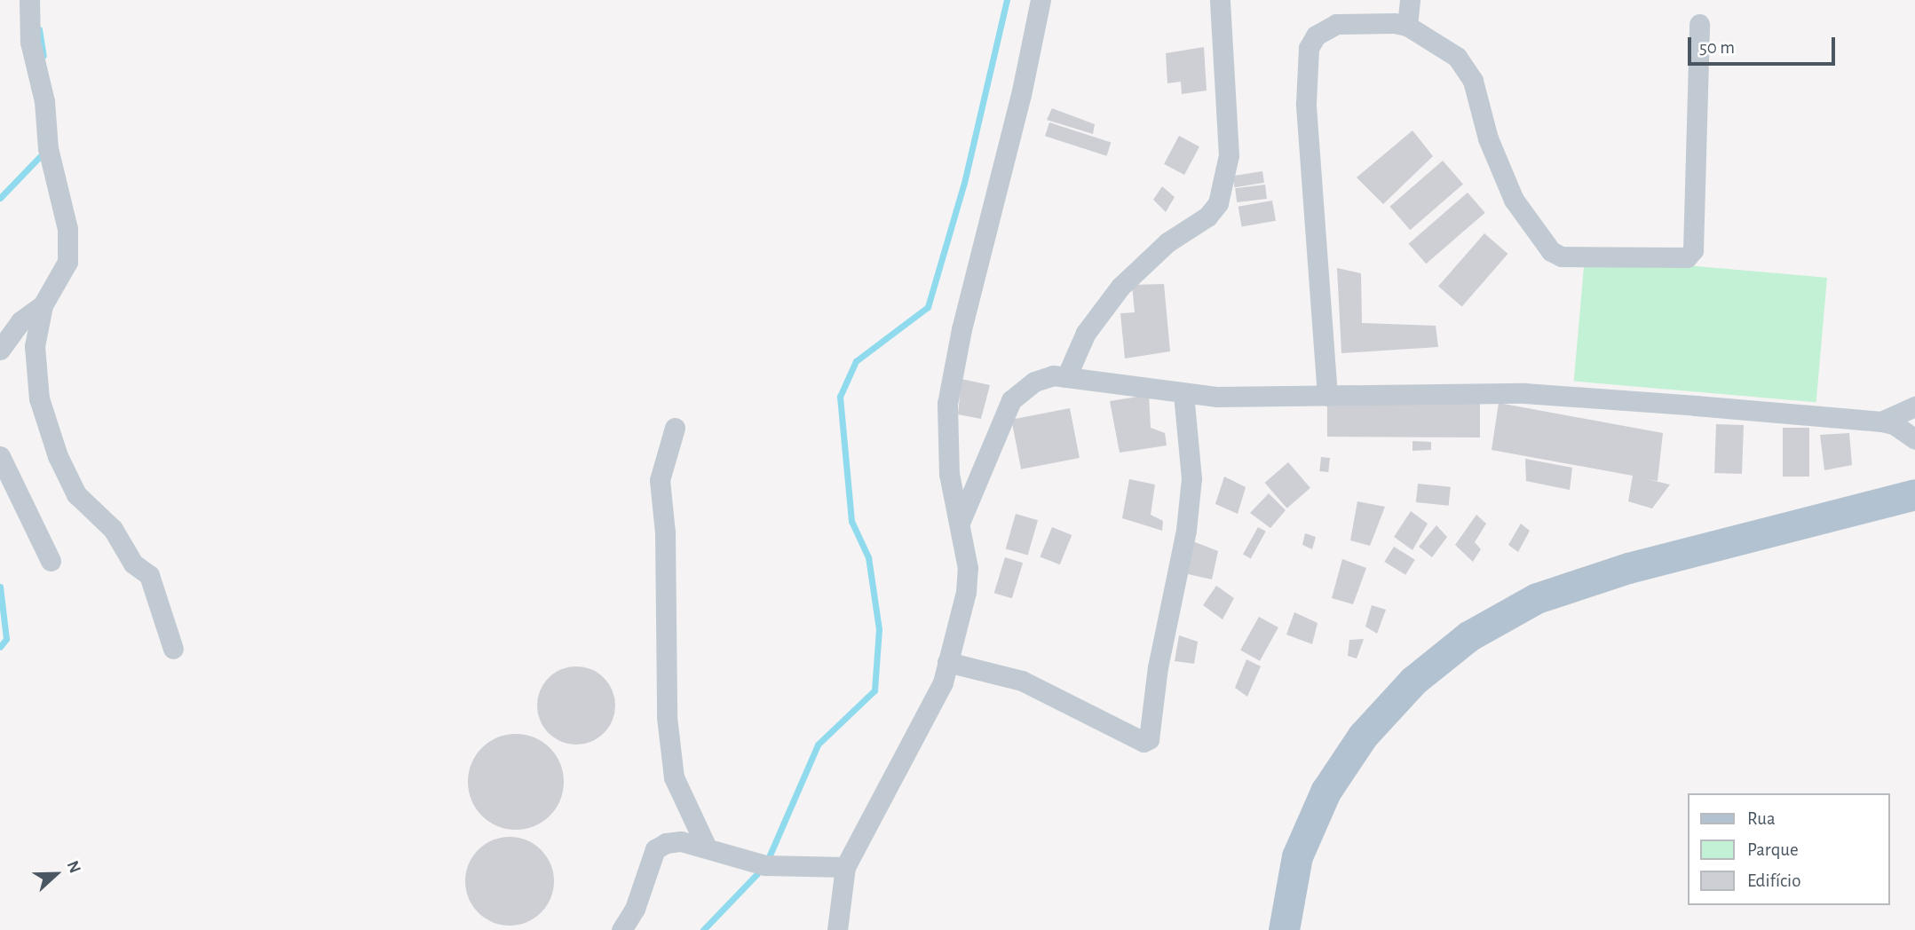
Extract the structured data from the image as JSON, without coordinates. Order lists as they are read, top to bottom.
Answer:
{
  "legend": ["Rua", "Parque", "Edifício"],
  "scale_bar": "50 m",
  "north": "right"
}
